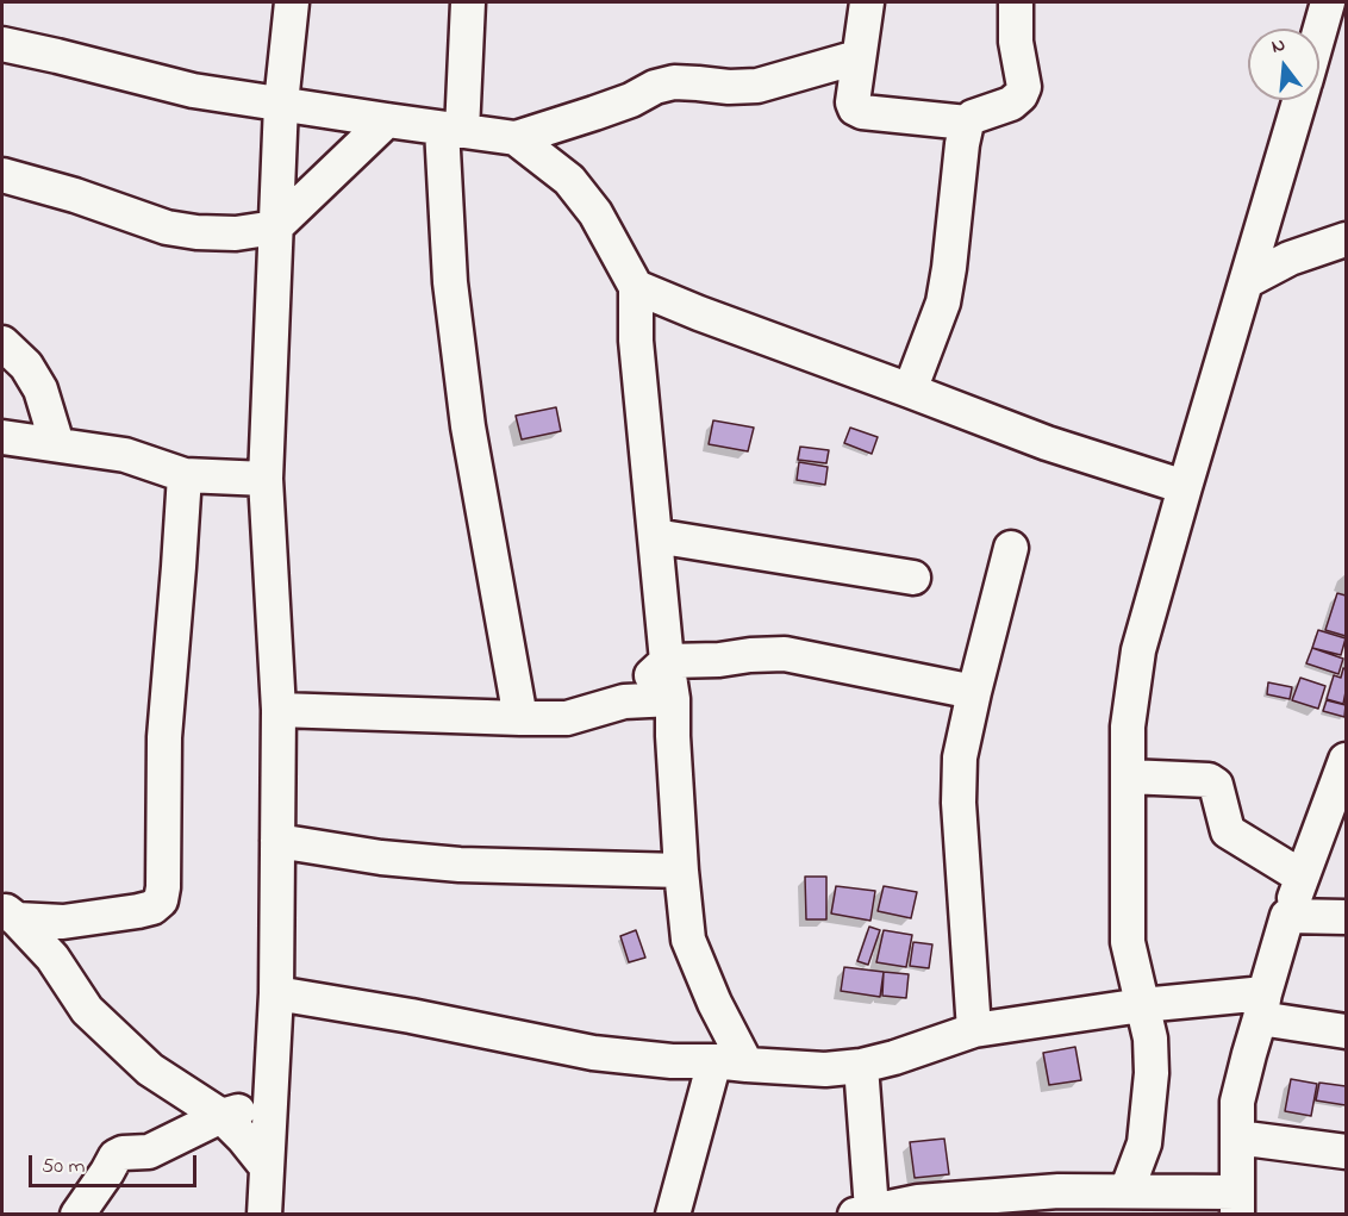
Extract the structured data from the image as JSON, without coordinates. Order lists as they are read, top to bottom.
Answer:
{
  "scale_bar": "50 m",
  "north": "top"
}
